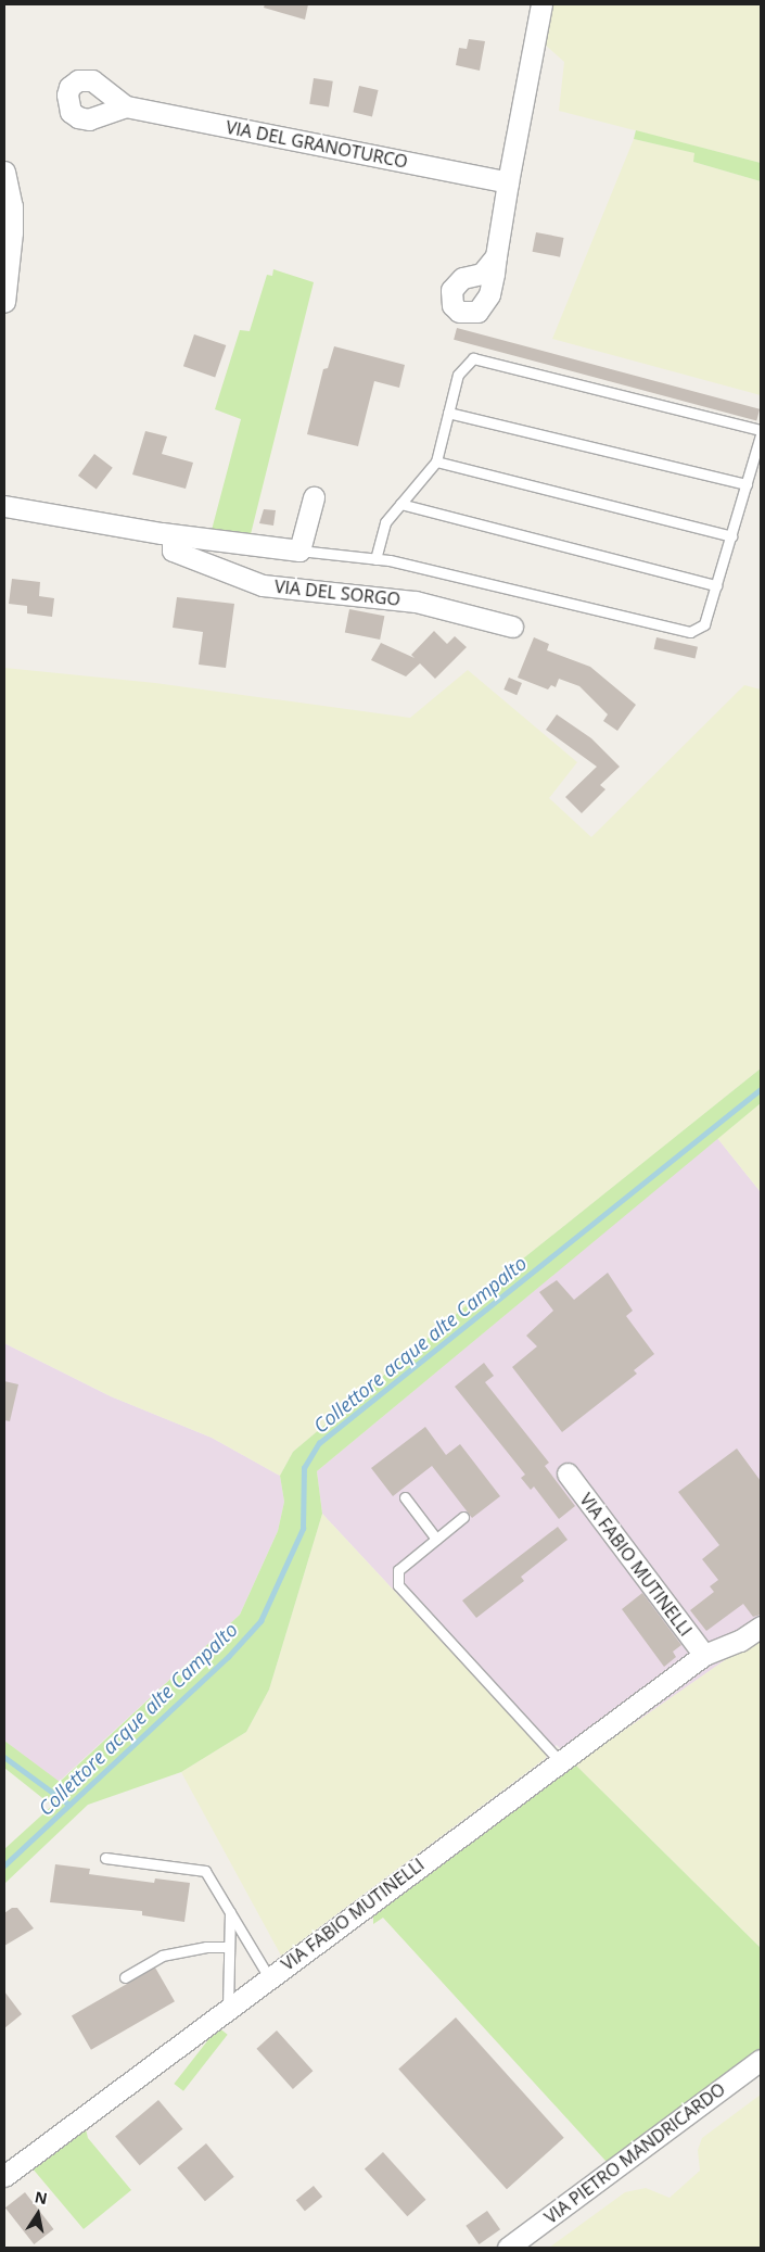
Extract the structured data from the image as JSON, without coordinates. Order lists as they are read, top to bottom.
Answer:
{
  "streets": {
    "street": [
      "VIA DEL GRANOTURCO",
      "VIA DEL SORGO",
      "VIA FABIO MUTINELLI",
      "VIA PIETRO MANDRICARDO"
    ]
  },
  "water": ["Collettore acque alte Campalto"],
  "north": "top"
}
